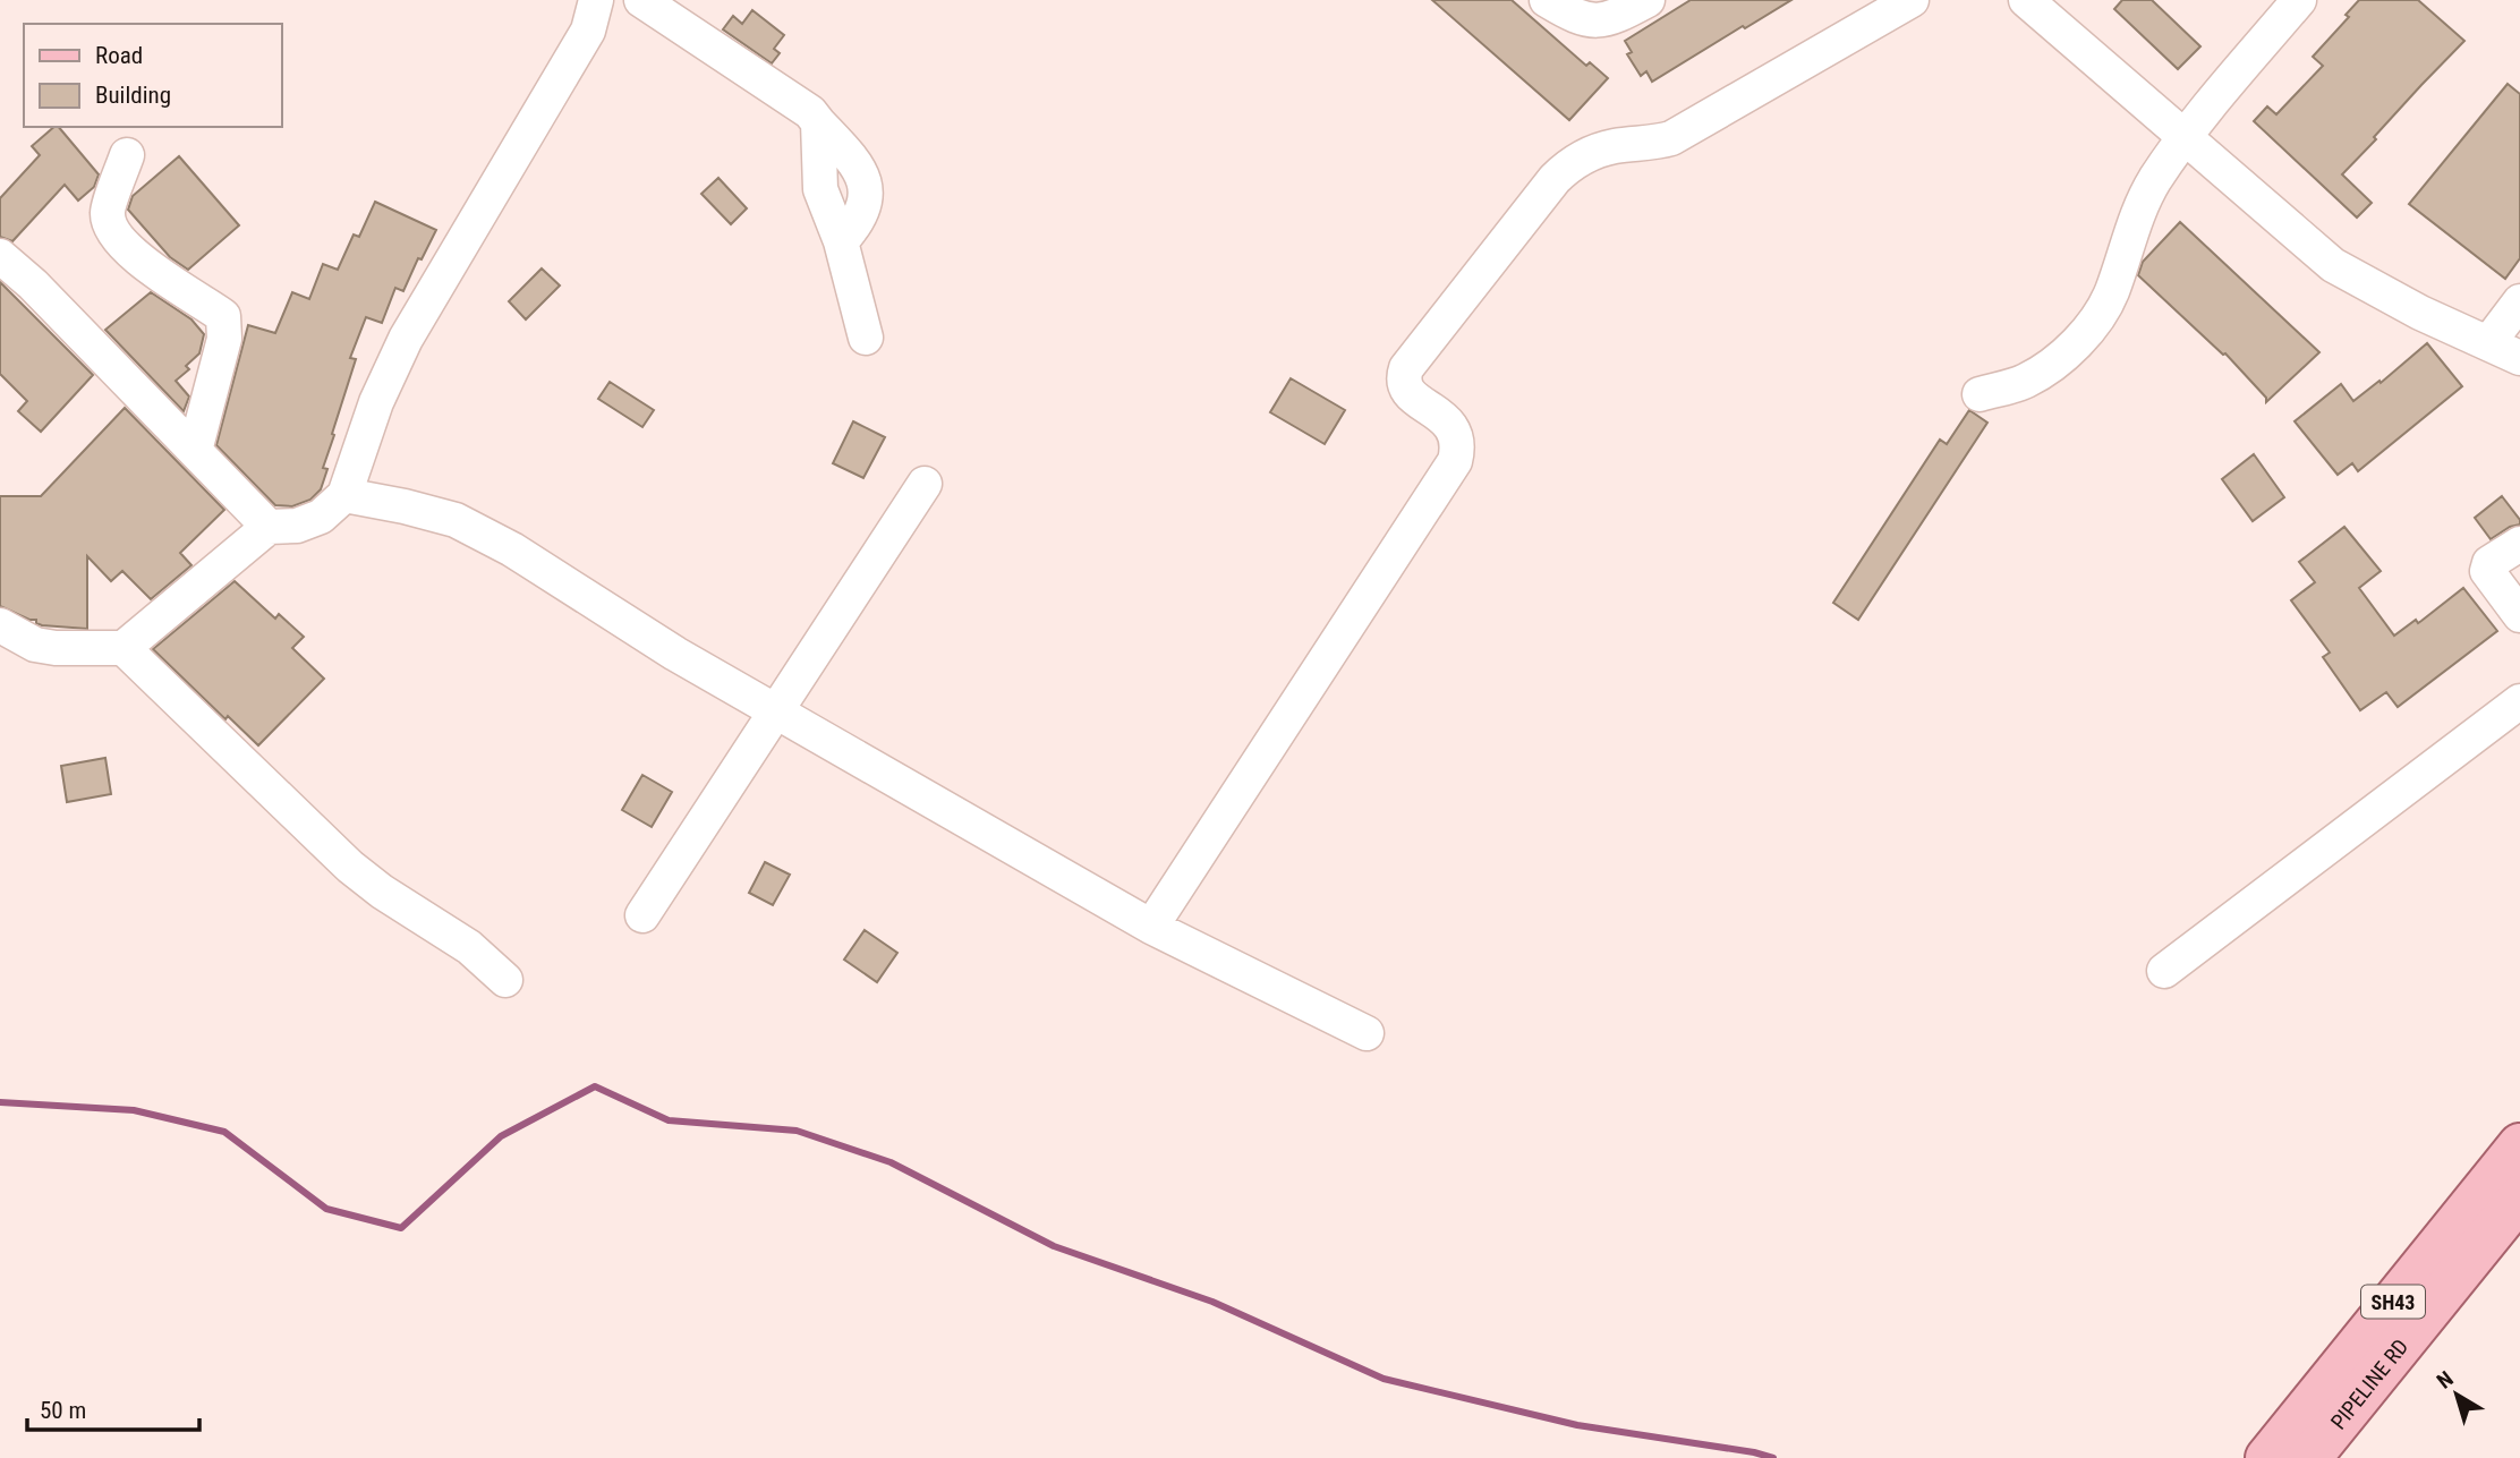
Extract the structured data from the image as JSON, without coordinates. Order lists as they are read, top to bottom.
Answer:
{
  "streets": {
    "main road": ["SH43", "PIPELINE RD"]
  },
  "legend": ["Road", "Building"],
  "scale_bar": "50 m",
  "north": "top left"
}
